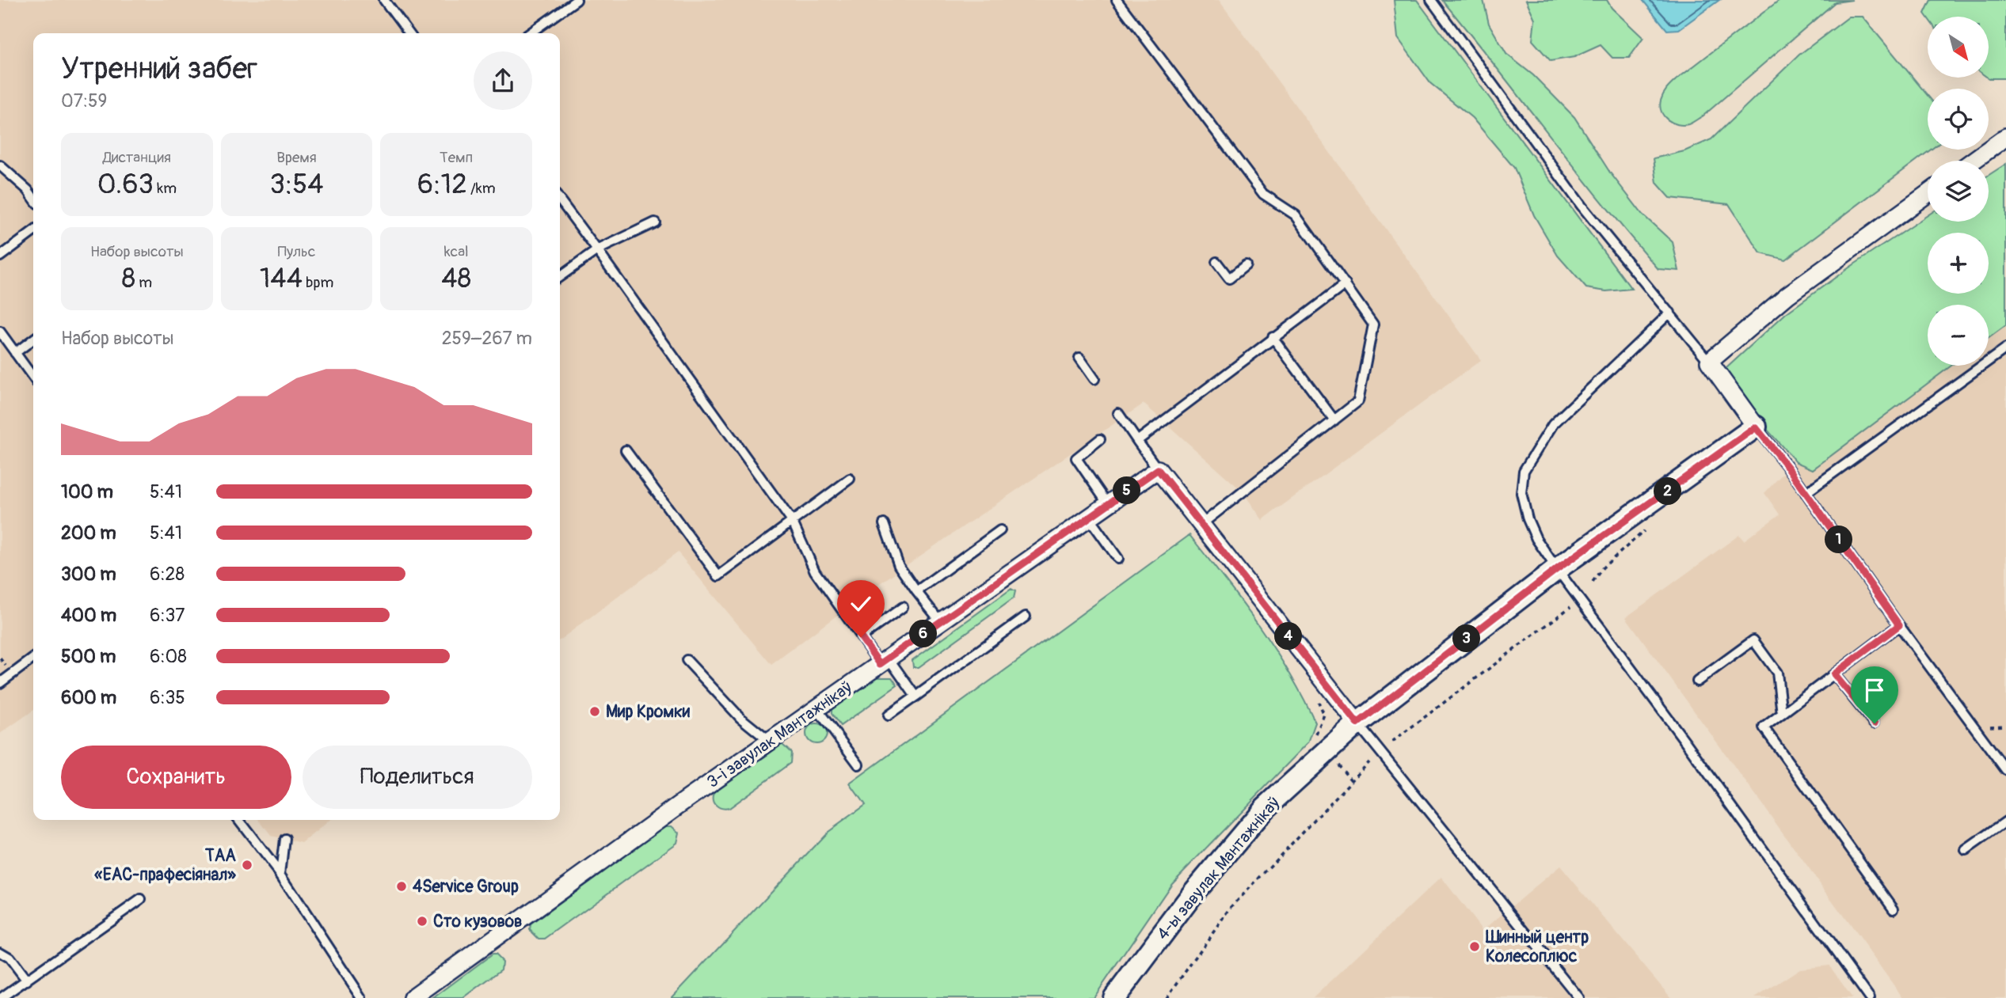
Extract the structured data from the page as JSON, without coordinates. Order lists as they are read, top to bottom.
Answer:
{
  "streets": {
    "street": ["3-і завулак Мантажнікаў", "4-ы завулак Мантажнікаў"]
  },
  "places": [
    "Мир Кромки",
    "ТАА «ЕАС-прафесіянал»",
    "4Service Group",
    "Сто кузовов",
    "Шинный центр Колесоплюс"
  ],
  "north": "bottom right",
  "page": {
    "map_buttons": ["+", "−"],
    "heading": ["Утренний забег", "07:59"],
    "stats": [
      ["Дистанция", "0.63 km"],
      ["Время", "3:54"],
      ["Темп", "6:12 /km"],
      ["Набор высоты", "8 m"],
      ["Пульс", "144 bpm"],
      ["kcal", "48"]
    ],
    "chart": ["Набор высоты", "259–267 m"],
    "list": [
      {
        "name": "100 m",
        "note": "5:41"
      },
      {
        "name": "200 m",
        "note": "5:41"
      },
      {
        "name": "300 m",
        "note": "6:28"
      },
      {
        "name": "400 m",
        "note": "6:37"
      },
      {
        "name": "500 m",
        "note": "6:08"
      },
      {
        "name": "600 m",
        "note": "6:35"
      }
    ],
    "pins": [
      "5",
      "2",
      "1",
      "6",
      "4",
      "3"
    ],
    "buttons": ["Сохранить", "Поделиться"]
  }
}
